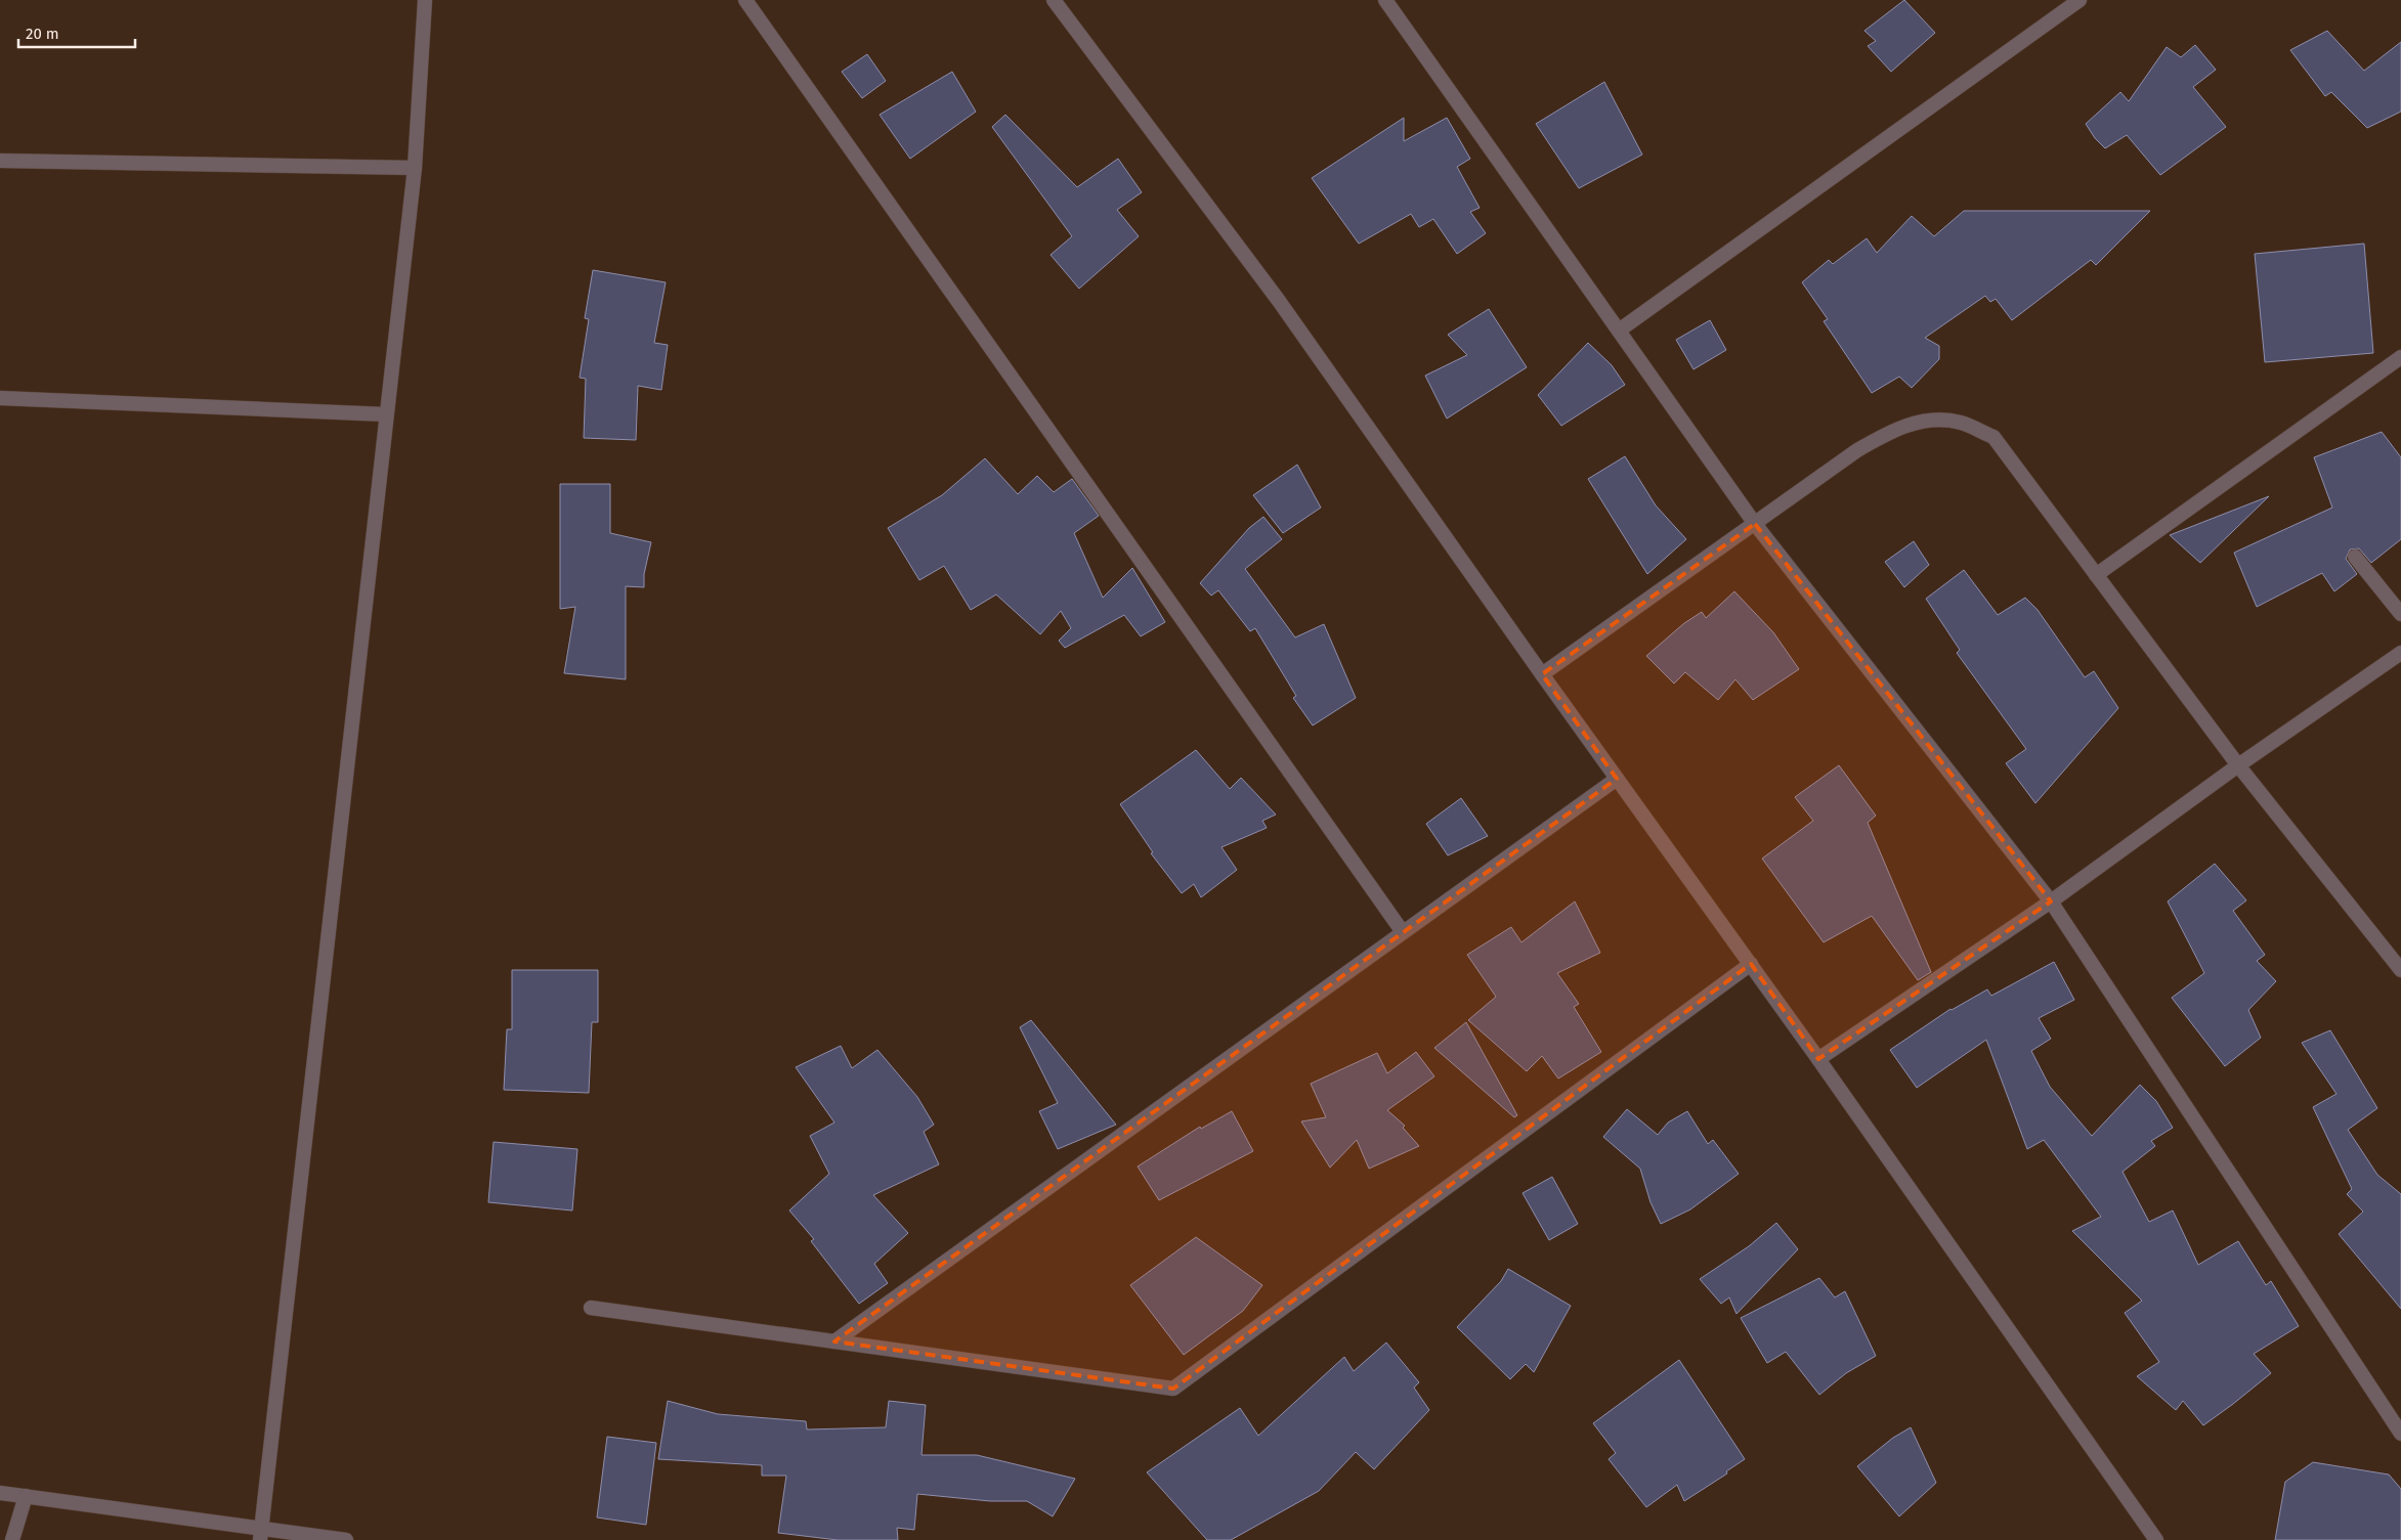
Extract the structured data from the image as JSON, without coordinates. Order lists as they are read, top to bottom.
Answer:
{
  "scale_bar": "20 m"
}
